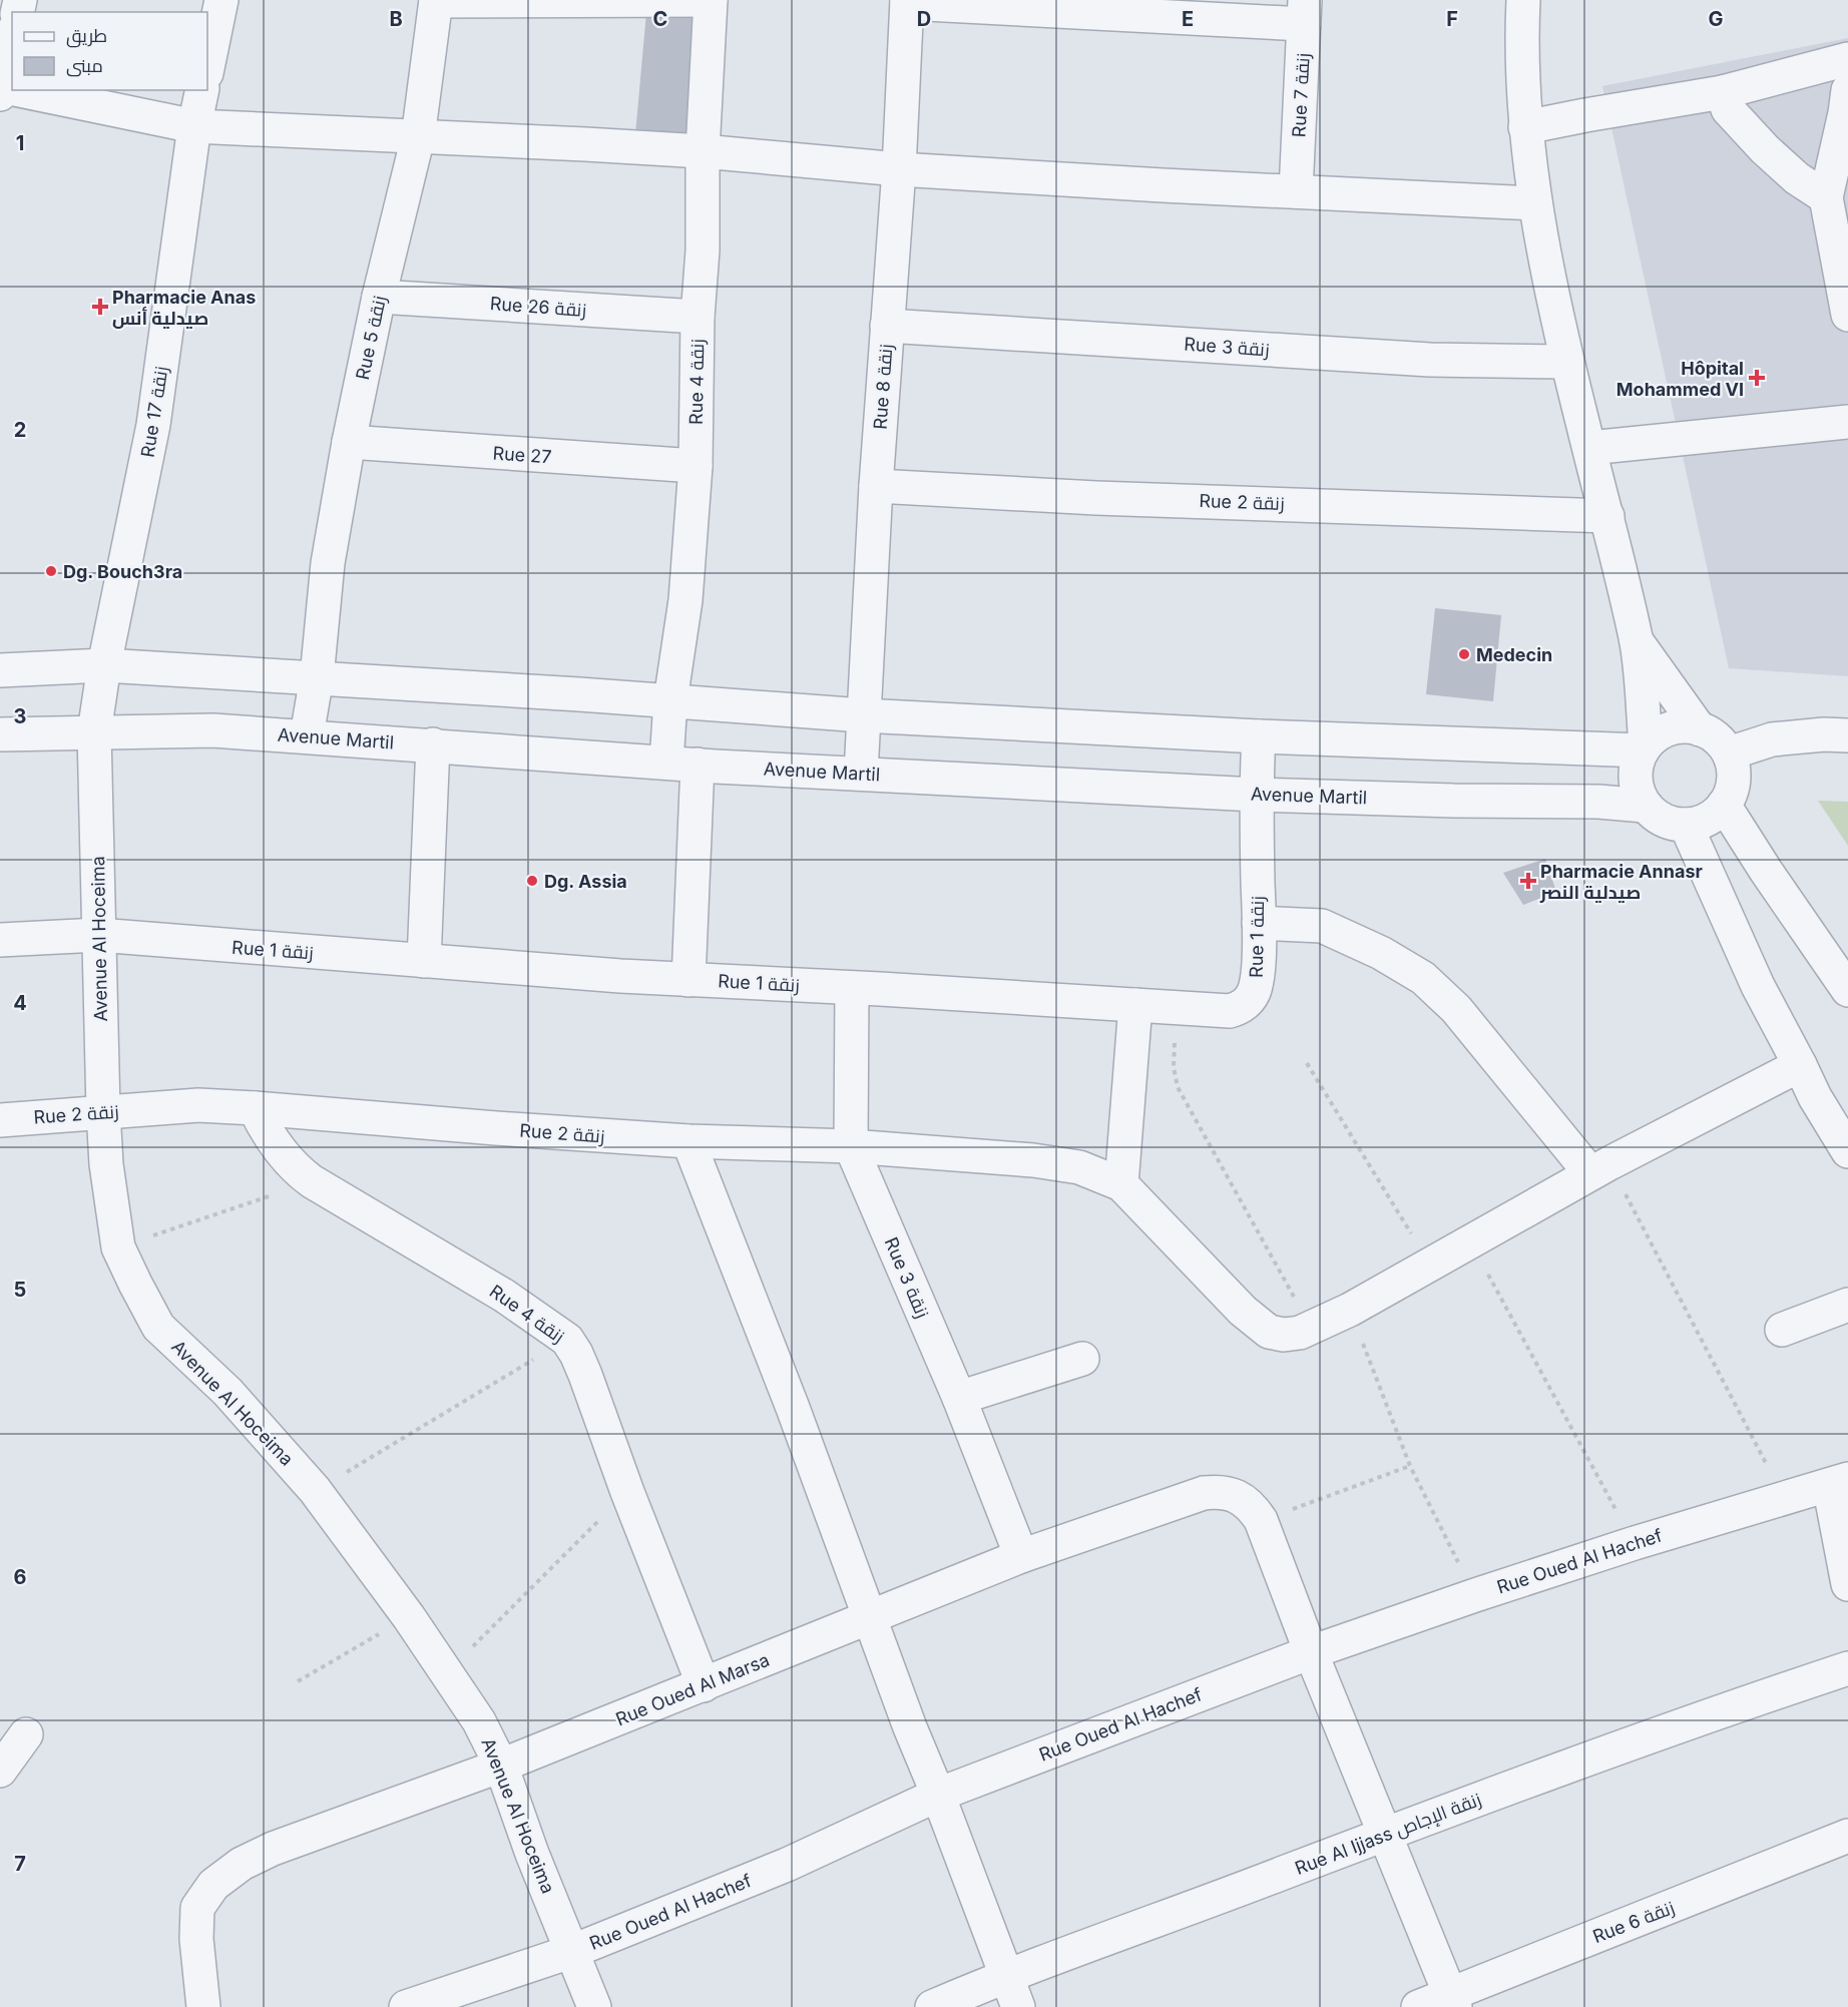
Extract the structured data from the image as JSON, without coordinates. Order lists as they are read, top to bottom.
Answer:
{
  "streets": {
    "street": [
      "Rue 7 زنقة",
      "Rue 26 زنقة",
      "Rue 5 زنقة",
      "Rue 3 زنقة",
      "Rue 4 زنقة",
      "Rue 8 زنقة",
      "Rue 17 زنقة",
      "Rue 27",
      "Rue 2 زنقة",
      "Avenue Martil",
      "Rue 1 زنقة",
      "Avenue Al Hoceima",
      "Rue Oued Al Hachef",
      "Rue Oued Al Marsa",
      "Rue Al Ijjass زنقة الإجاص",
      "Rue 6 زنقة"
    ]
  },
  "crossings": [
    ["Rue 26 زنقة", "Rue 5 زنقة"],
    ["Rue 26 زنقة", "Rue 4 زنقة"],
    ["Rue 5 زنقة", "Rue 27"],
    ["Rue 5 زنقة", "Avenue Martil"],
    ["Rue 3 زنقة", "Rue 8 زنقة"],
    ["Rue 3 زنقة", "Rue 2 زنقة"],
    ["Rue 3 زنقة", "Rue 1 زنقة"],
    ["Rue 3 زنقة", "Rue Oued Al Marsa"],
    ["Rue 4 زنقة", "Rue 27"],
    ["Rue 4 زنقة", "Rue 2 زنقة"],
    ["Rue 4 زنقة", "Avenue Martil"],
    ["Rue 4 زنقة", "Rue 1 زنقة"],
    ["Rue 4 زنقة", "Rue Oued Al Marsa"],
    ["Rue 8 زنقة", "Rue 2 زنقة"],
    ["Rue 8 زنقة", "Avenue Martil"],
    ["Rue 17 زنقة", "Avenue Martil"],
    ["Rue 17 زنقة", "Avenue Al Hoceima"],
    ["Rue 2 زنقة", "Avenue Al Hoceima"],
    ["Avenue Martil", "Rue 1 زنقة"],
    ["Avenue Martil", "Avenue Al Hoceima"],
    ["Rue 1 زنقة", "Avenue Al Hoceima"],
    ["Avenue Al Hoceima", "Rue Oued Al Hachef"],
    ["Avenue Al Hoceima", "Rue Oued Al Marsa"]
  ],
  "places": {
    "health": ["Pharmacie Anas صيدلية أنس", "Hôpital Mohammed VI", "Pharmacie Annasr صيدلية النصر"],
    "other": ["Dg. Bouch3ra", "Medecin", "Dg. Assia"]
  },
  "legend": ["طريق", "مبنى"],
  "grid": {
    "columns": [
      "B",
      "C",
      "D",
      "E",
      "F",
      "G"
    ],
    "rows": [
      "1",
      "2",
      "3",
      "4",
      "5",
      "6",
      "7"
    ]
  }
}
